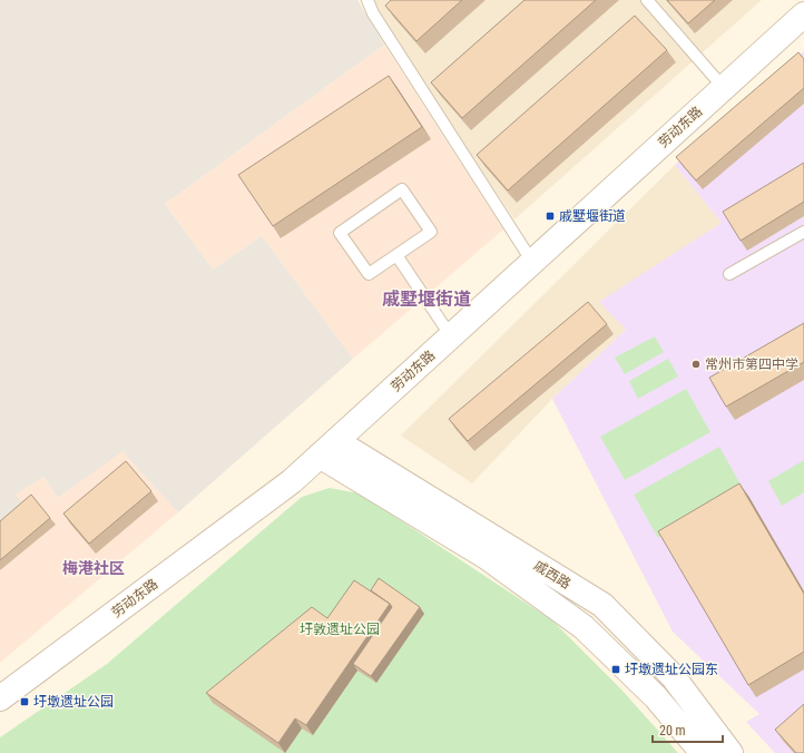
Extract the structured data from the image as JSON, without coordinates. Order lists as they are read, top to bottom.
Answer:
{
  "streets": {
    "street": ["劳动东路", "戚西路"]
  },
  "crossings": [
    ["劳动东路", "戚西路"]
  ],
  "districts": ["戚墅堰街道", "梅港社区"],
  "parks": ["圩敦遗址公园"],
  "places": {
    "transit": ["戚墅堰街道", "圩墩遗址公园东", "圩墩遗址公园"],
    "other": ["常州市第四中学"]
  },
  "scale_bar": "20 m"
}
